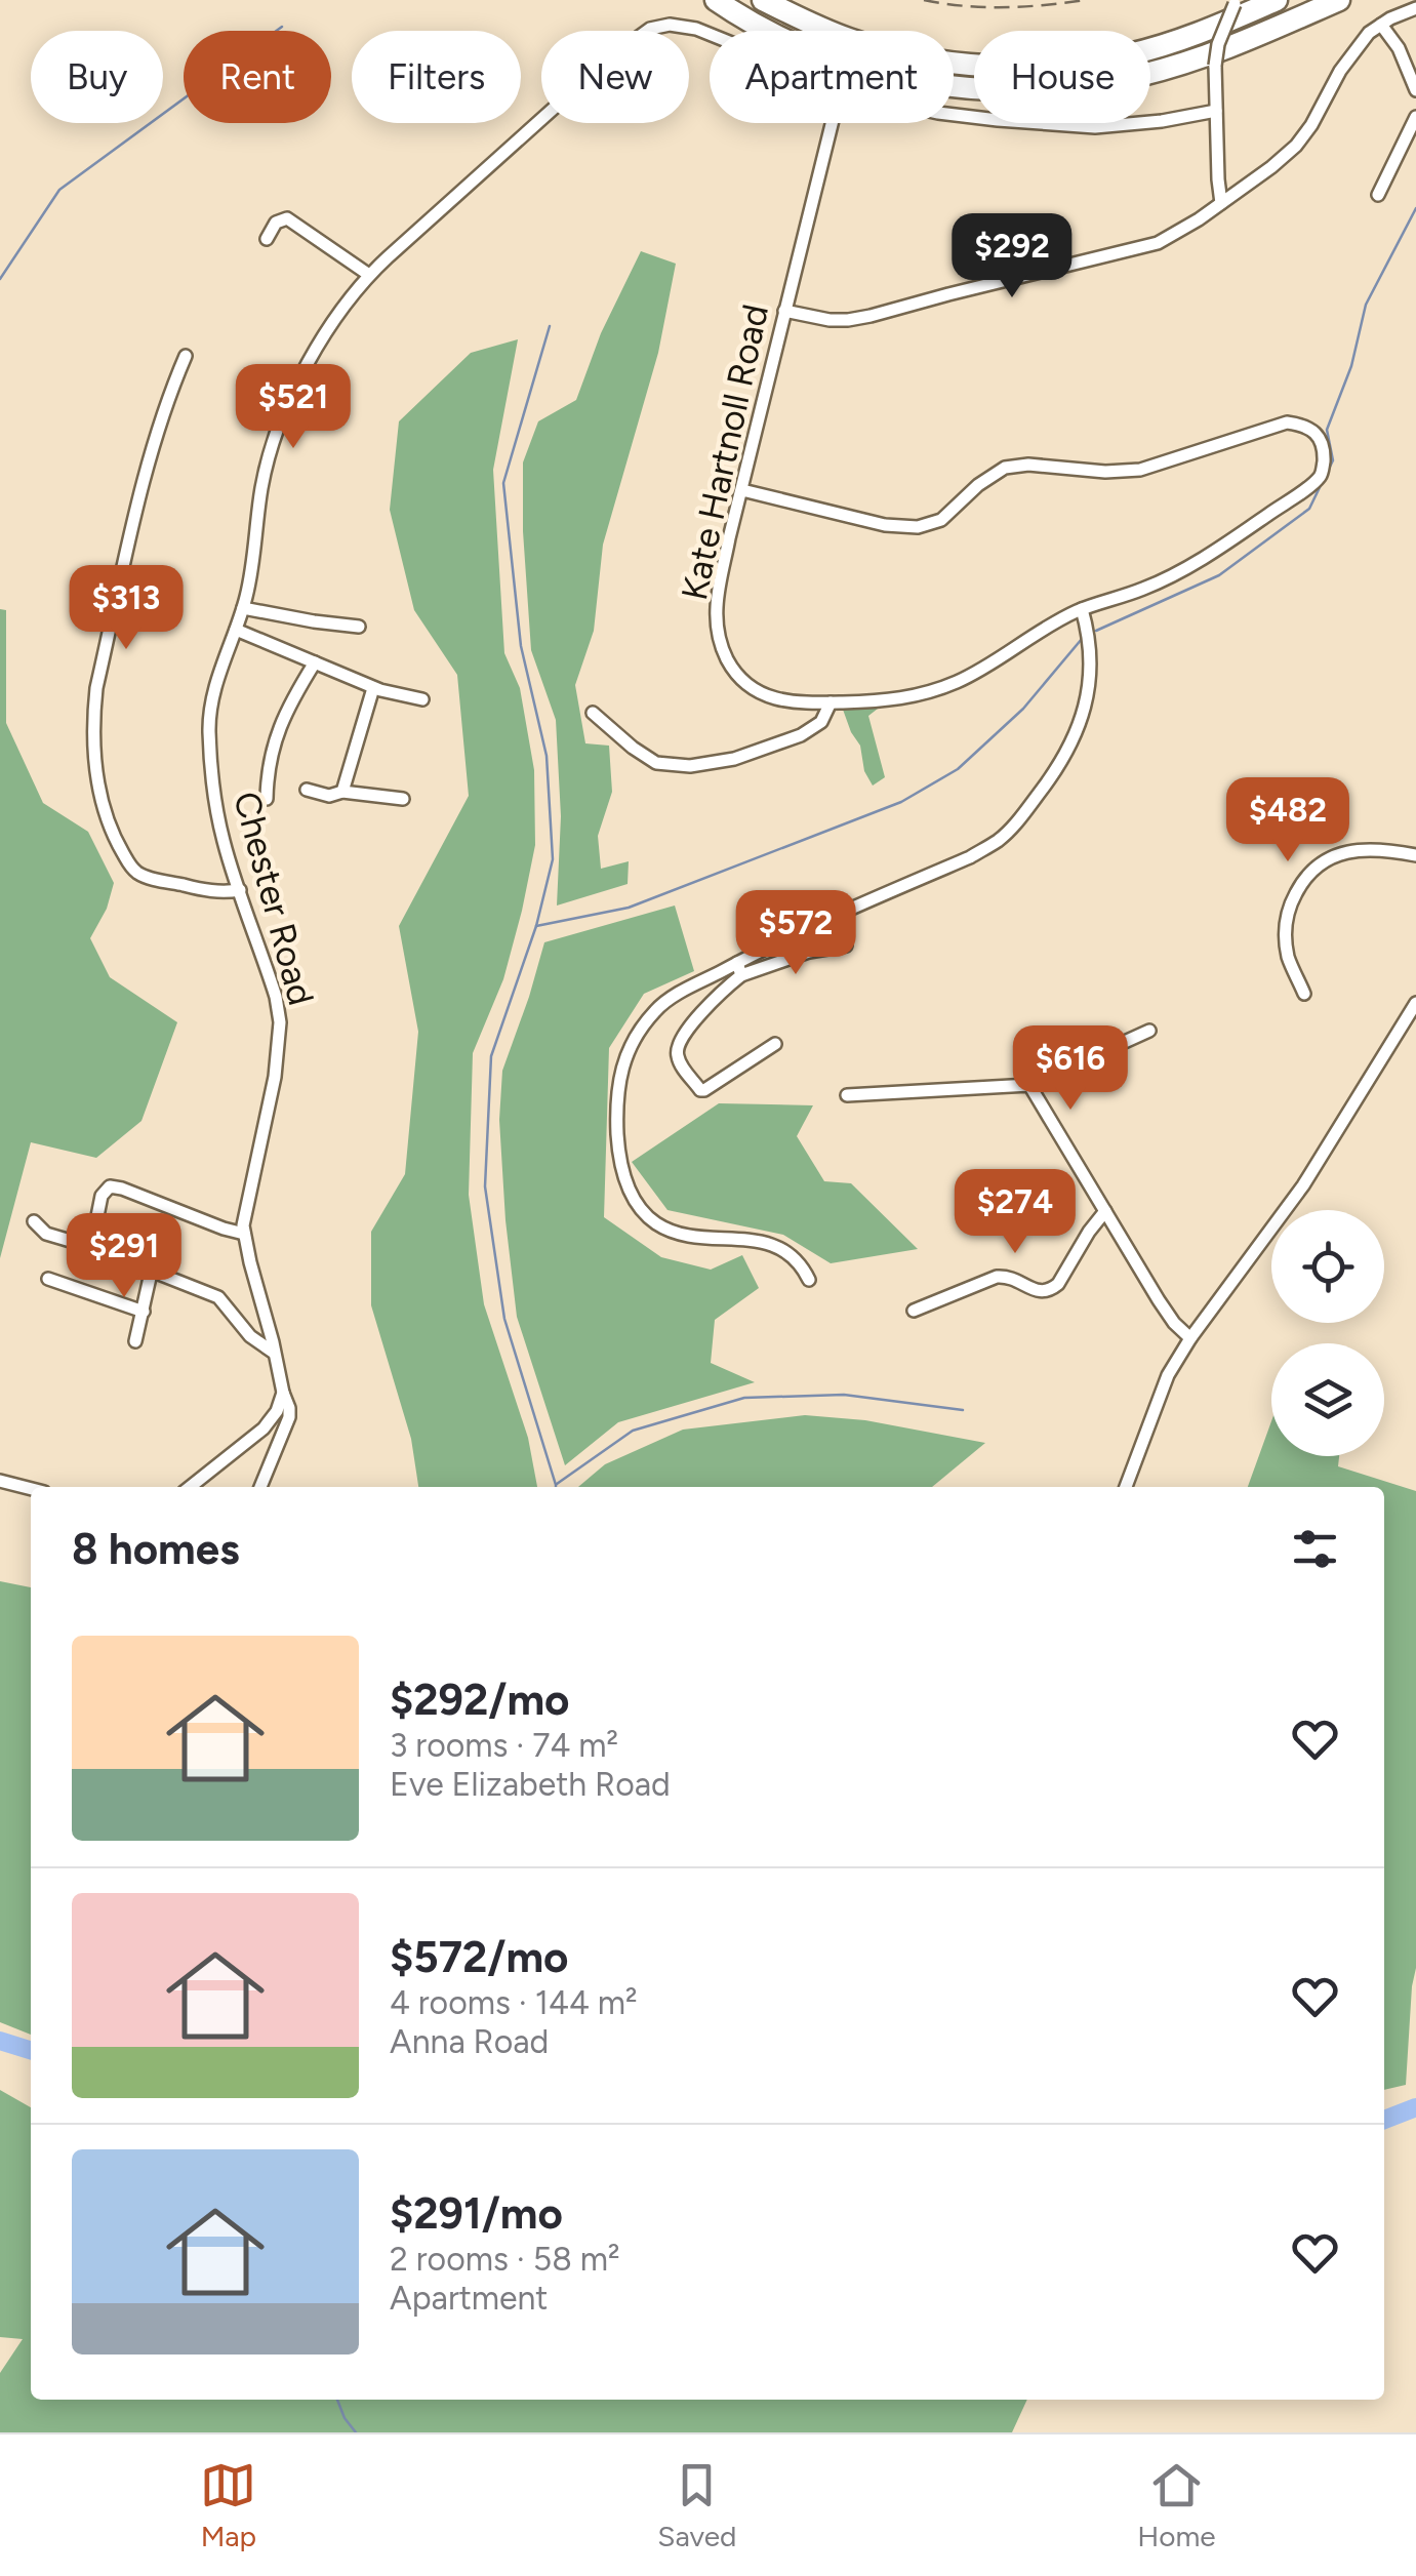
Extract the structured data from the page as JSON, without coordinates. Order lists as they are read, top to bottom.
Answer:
{
  "streets": {
    "street": ["Kate Hartnoll Road", "Chester Road"]
  },
  "page": {
    "chip": [
      "Buy",
      "Rent",
      "Filters",
      "New",
      "Apartment",
      "House"
    ],
    "price": [
      "$292",
      "$521",
      "$313",
      "$482",
      "$572",
      "$616",
      "$274",
      "$291"
    ],
    "heading": "8 homes",
    "list": [
      {
        "name": "$292/mo",
        "note": "3 rooms · 74 m² · Eve Elizabeth Road"
      },
      {
        "name": "$572/mo",
        "note": "4 rooms · 144 m² · Anna Road"
      },
      {
        "name": "$291/mo",
        "note": "2 rooms · 58 m² · Apartment"
      }
    ],
    "tabs": ["Map", "Saved", "Home"]
  }
}
